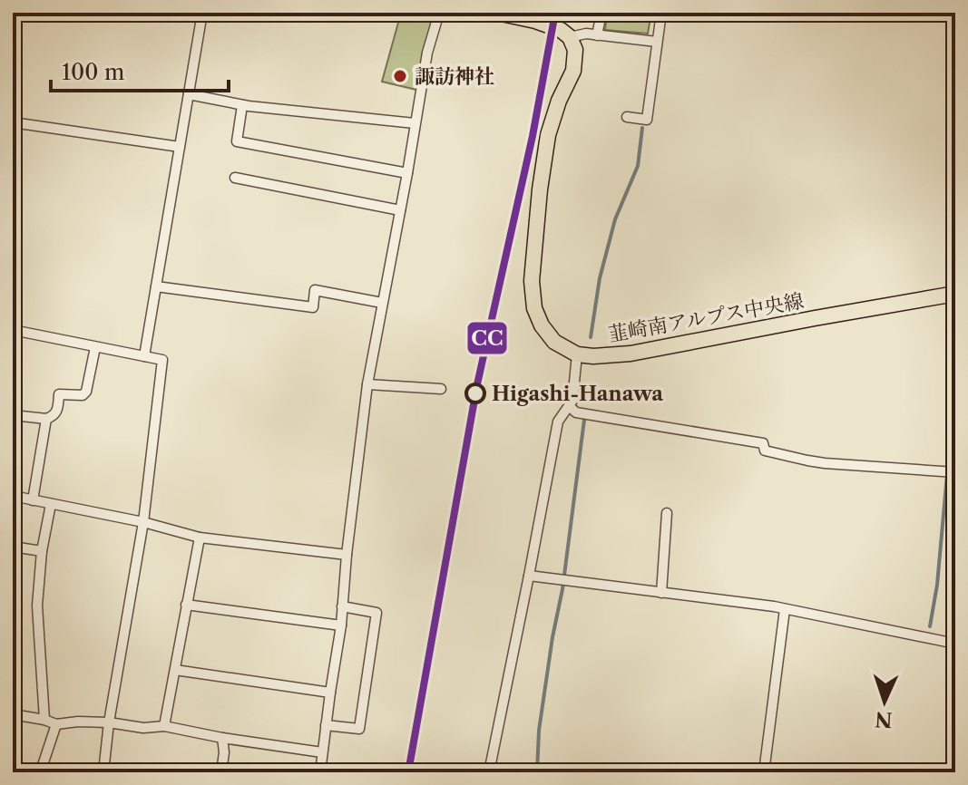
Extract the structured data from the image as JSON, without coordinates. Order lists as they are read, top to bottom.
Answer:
{
  "streets": {
    "main road": ["韮崎南アルプス中央線"]
  },
  "places": ["諏訪神社", "Higashi-Hanawa"],
  "lines": ["transit line CC"],
  "scale_bar": "100 m",
  "north": "bottom"
}
